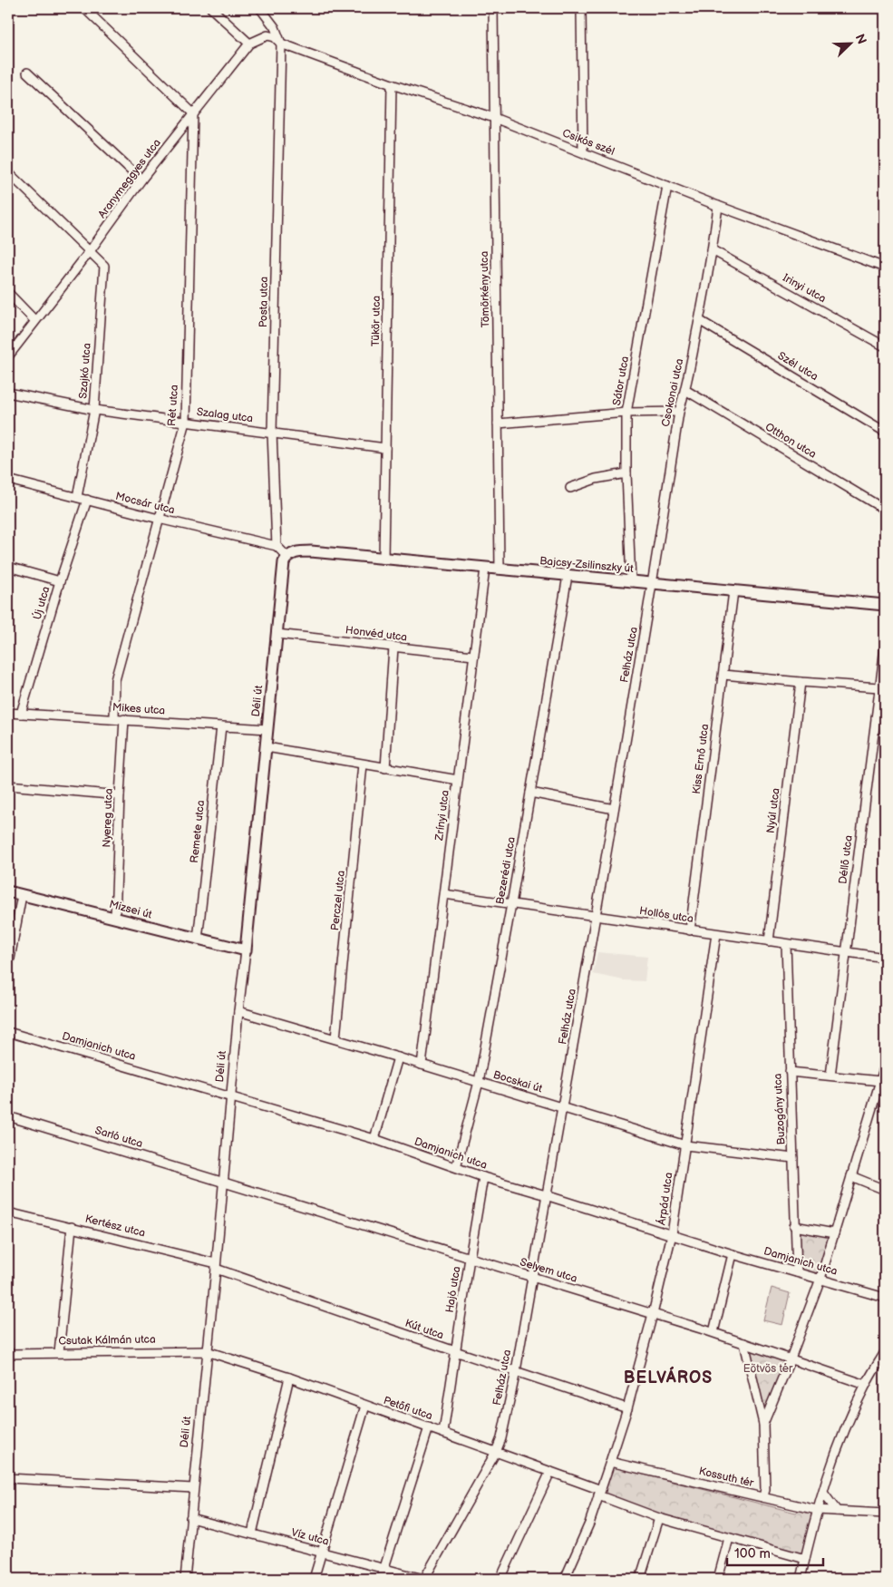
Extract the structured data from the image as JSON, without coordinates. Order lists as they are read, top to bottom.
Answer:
{
  "streets": {
    "main road": ["Bajcsy-Zsilinszky út", "Déli út", "Mizsei út"],
    "street": [
      "Csikós szél",
      "Aranymeggyes utca",
      "Irinyi utca",
      "Tömörkény utca",
      "Posta utca",
      "Tükör utca",
      "Szél utca",
      "Szajkó utca",
      "Sátor utca",
      "Csokonai utca",
      "Rét utca",
      "Szalag utca",
      "Otthon utca",
      "Mocsár utca",
      "Új utca",
      "Honvéd utca",
      "Felház utca",
      "Mikes utca",
      "Kiss Ernő utca",
      "Nyúl utca",
      "Zrínyi utca",
      "Nyereg utca",
      "Remete utca",
      "Déllő utca",
      "Bezerédi utca",
      "Perczel utca",
      "Hollós utca",
      "Damjanich utca",
      "Bocskai út",
      "Buzogány utca",
      "Sarló utca",
      "Árpád utca",
      "Kertész utca",
      "Selyem utca",
      "Hajó utca",
      "Kút utca",
      "Csutak Kálmán utca",
      "Petőfi utca",
      "Kossuth tér",
      "Víz utca"
    ]
  },
  "crossings": [
    ["Csikós szél", "Tömörkény utca"],
    ["Csikós szél", "Posta utca"],
    ["Csikós szél", "Tükör utca"],
    ["Csikós szél", "Sátor utca"],
    ["Csikós szél", "Csokonai utca"],
    ["Aranymeggyes utca", "Szajkó utca"],
    ["Aranymeggyes utca", "Rét utca"],
    ["Irinyi utca", "Csokonai utca"],
    ["Tömörkény utca", "Bajcsy-Zsilinszky út"],
    ["Posta utca", "Szalag utca"],
    ["Posta utca", "Mocsár utca"],
    ["Tükör utca", "Szalag utca"],
    ["Tükör utca", "Bajcsy-Zsilinszky út"],
    ["Szél utca", "Csokonai utca"],
    ["Szajkó utca", "Szalag utca"],
    ["Szajkó utca", "Mocsár utca"],
    ["Sátor utca", "Bajcsy-Zsilinszky út"],
    ["Csokonai utca", "Otthon utca"],
    ["Csokonai utca", "Bajcsy-Zsilinszky út"],
    ["Csokonai utca", "Felház utca"],
    ["Rét utca", "Szalag utca"],
    ["Rét utca", "Mocsár utca"],
    ["Rét utca", "Mikes utca"],
    ["Mocsár utca", "Új utca"],
    ["Bajcsy-Zsilinszky út", "Felház utca"],
    ["Bajcsy-Zsilinszky út", "Déli út"],
    ["Bajcsy-Zsilinszky út", "Kiss Ernő utca"],
    ["Bajcsy-Zsilinszky út", "Zrínyi utca"],
    ["Bajcsy-Zsilinszky út", "Bezerédi utca"],
    ["Új utca", "Mikes utca"],
    ["Honvéd utca", "Déli út"],
    ["Honvéd utca", "Zrínyi utca"],
    ["Felház utca", "Hollós utca"],
    ["Felház utca", "Damjanich utca"],
    ["Felház utca", "Bocskai út"],
    ["Felház utca", "Selyem utca"],
    ["Felház utca", "Kút utca"],
    ["Felház utca", "Petőfi utca"],
    ["Felház utca", "Víz utca"],
    ["Déli út", "Mikes utca"],
    ["Déli út", "Mizsei út"],
    ["Déli út", "Damjanich utca"],
    ["Déli út", "Bocskai út"],
    ["Déli út", "Sarló utca"],
    ["Déli út", "Kertész utca"],
    ["Déli út", "Selyem utca"],
    ["Déli út", "Kút utca"],
    ["Déli út", "Csutak Kálmán utca"],
    ["Déli út", "Petőfi utca"],
    ["Déli út", "Víz utca"],
    ["Mikes utca", "Nyereg utca"],
    ["Mikes utca", "Remete utca"],
    ["Kiss Ernő utca", "Hollós utca"],
    ["Nyúl utca", "Hollós utca"],
    ["Zrínyi utca", "Hollós utca"],
    ["Zrínyi utca", "Bocskai út"],
    ["Nyereg utca", "Mizsei út"],
    ["Remete utca", "Mizsei út"],
    ["Déllő utca", "Hollós utca"],
    ["Bezerédi utca", "Hollós utca"],
    ["Bezerédi utca", "Damjanich utca"],
    ["Bezerédi utca", "Bocskai út"],
    ["Perczel utca", "Bocskai út"],
    ["Hollós utca", "Buzogány utca"],
    ["Hollós utca", "Árpád utca"],
    ["Damjanich utca", "Buzogány utca"],
    ["Damjanich utca", "Árpád utca"],
    ["Damjanich utca", "Hajó utca"],
    ["Bocskai út", "Buzogány utca"],
    ["Bocskai út", "Árpád utca"],
    ["Sarló utca", "Selyem utca"],
    ["Árpád utca", "Selyem utca"],
    ["Árpád utca", "Kút utca"],
    ["Árpád utca", "Kossuth tér"],
    ["Kertész utca", "Kút utca"],
    ["Selyem utca", "Hajó utca"],
    ["Hajó utca", "Kút utca"],
    ["Hajó utca", "Petőfi utca"],
    ["Csutak Kálmán utca", "Petőfi utca"]
  ],
  "districts": ["BELVÁROS"],
  "parks": ["Eötvös tér"],
  "scale_bar": "100 m",
  "north": "top right"
}
